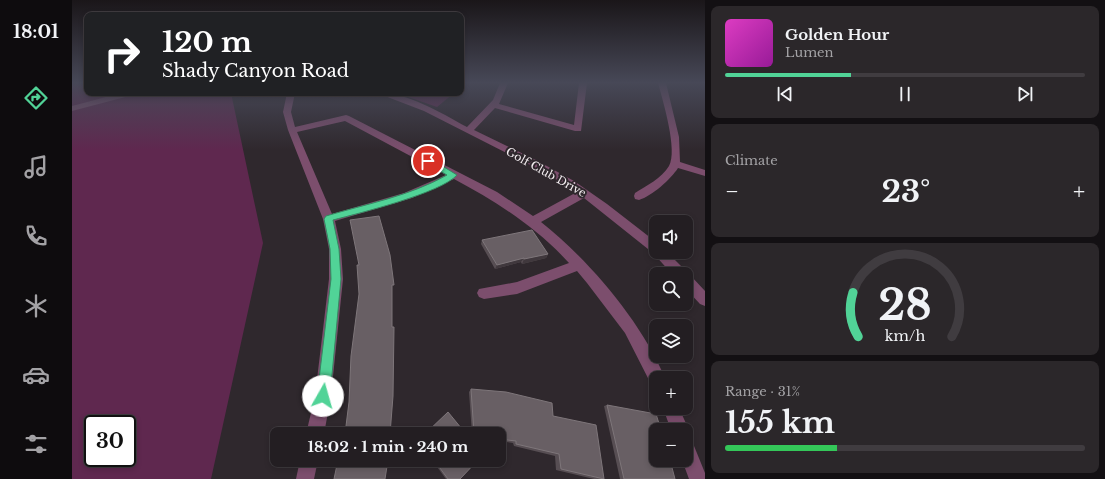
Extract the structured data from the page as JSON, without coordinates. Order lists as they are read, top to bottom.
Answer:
{
  "streets": {
    "street": ["Golf Club Drive"]
  },
  "page": {
    "tabs": "18:01",
    "turn": ["120 m", "Shady Canyon Road"],
    "song": ["Golden Hour", "Lumen"],
    "tile": [
      "Climate",
      ["Range · 31%", "155 km"]
    ],
    "heat": ["−", "23°", "+"],
    "map_buttons": ["+", "−"],
    "limit": "30",
    "trip": "18:02 · 1 min · 240 m",
    "gauge": ["28", "km/h"]
  }
}
